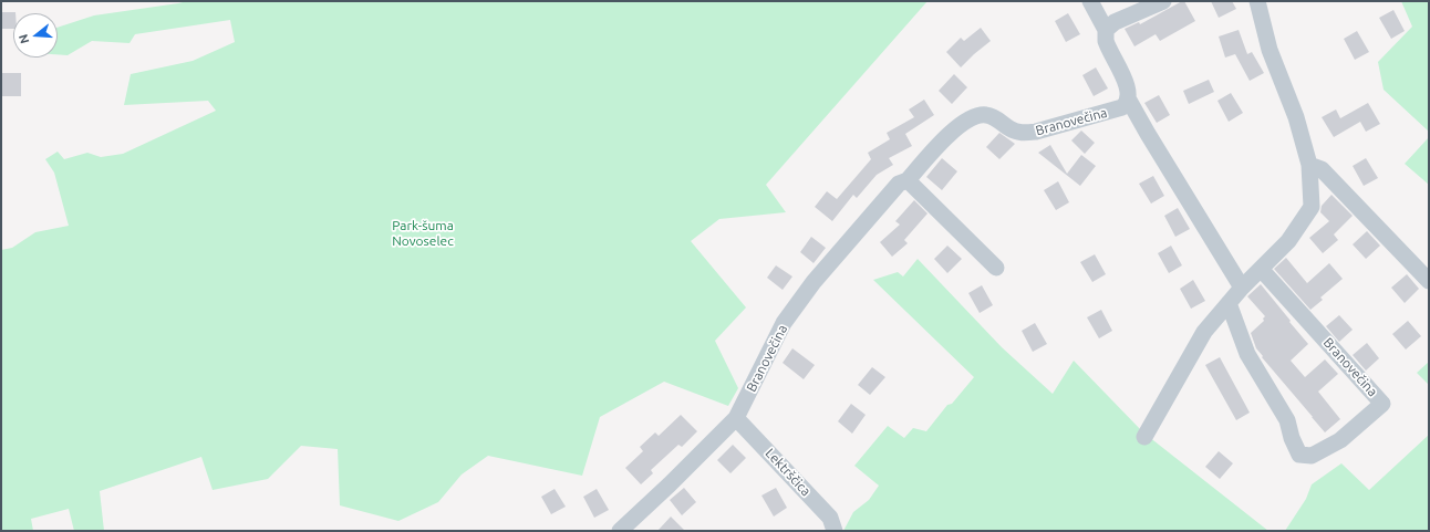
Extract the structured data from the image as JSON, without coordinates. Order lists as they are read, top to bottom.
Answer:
{
  "streets": {
    "street": ["Branovečina", "Lektrščica"]
  },
  "crossings": [
    ["Branovečina", "Lektrščica"]
  ],
  "parks": ["Park-šuma Novoselec"],
  "north": "left"
}
